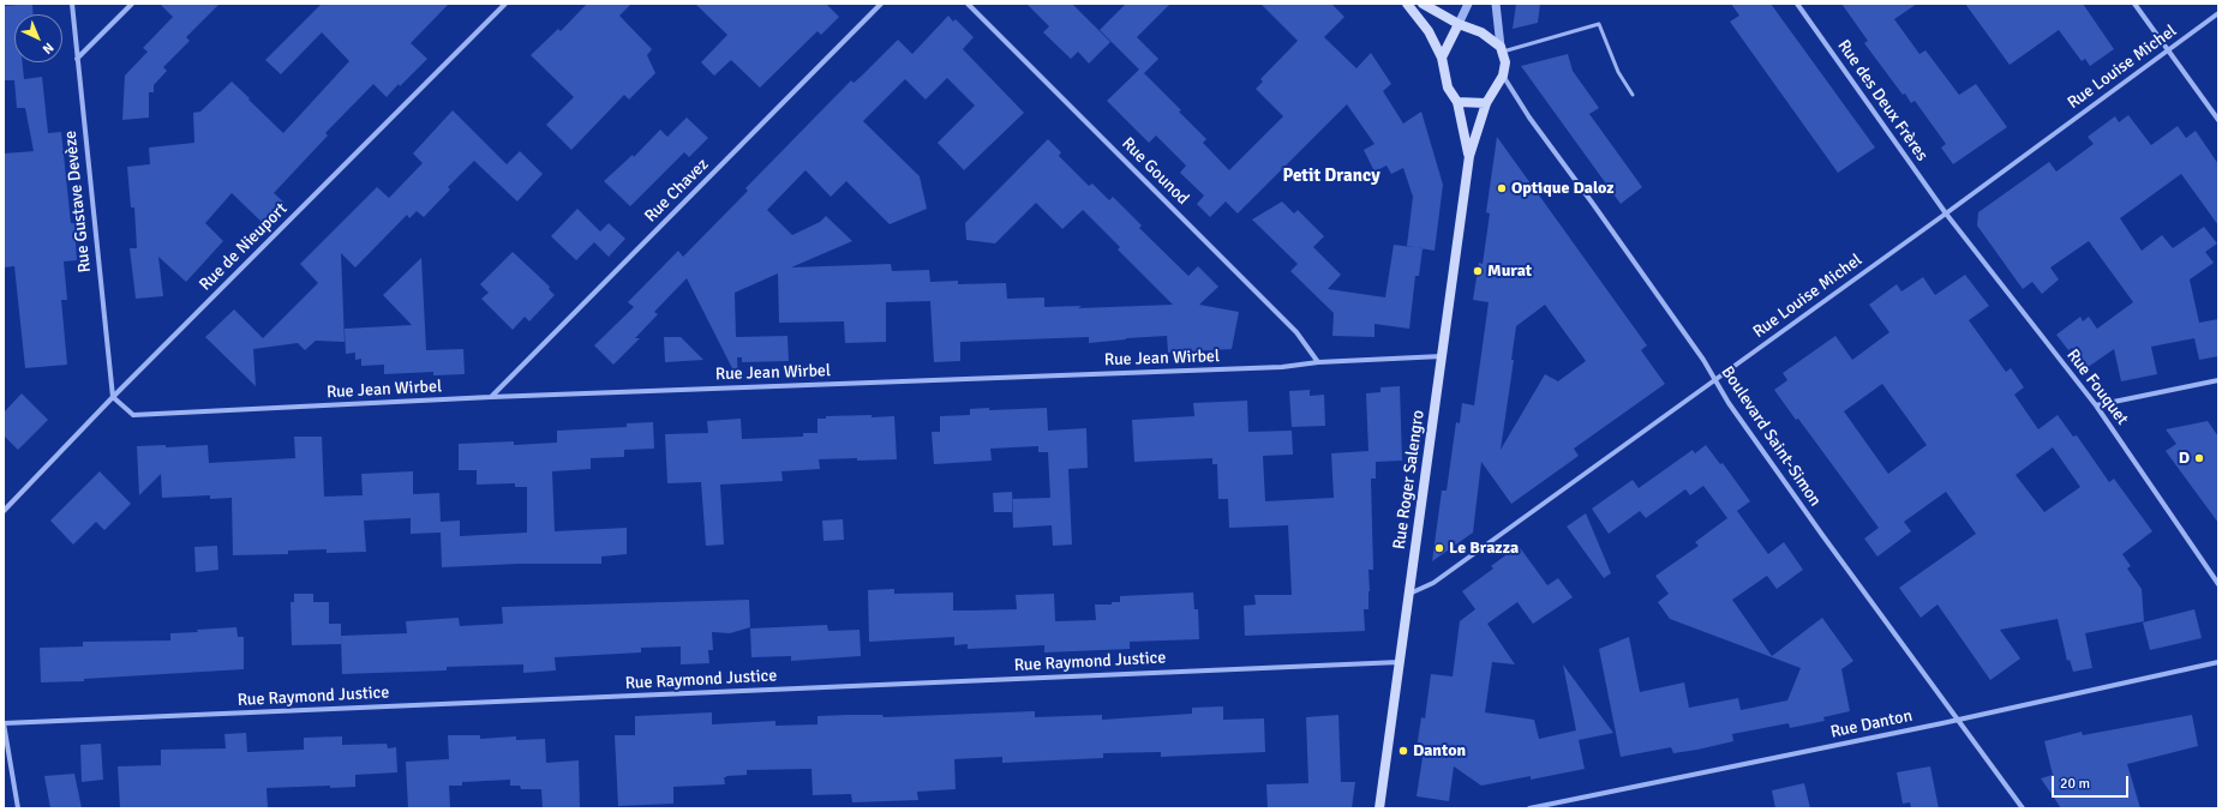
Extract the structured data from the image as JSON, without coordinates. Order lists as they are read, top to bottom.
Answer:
{
  "streets": {
    "main road": ["Rue Roger Salengro"],
    "street": [
      "Rue Louise Michel",
      "Rue des Deux Frères",
      "Rue Gounod",
      "Rue Chavez",
      "Rue Gustave Devèze",
      "Rue de Nieuport",
      "Rue Jean Wirbel",
      "Rue Fouquet",
      "Boulevard Saint-Simon",
      "Rue Raymond Justice",
      "Rue Danton"
    ]
  },
  "crossings": [
    ["Rue Louise Michel", "Rue des Deux Frères"],
    ["Rue Louise Michel", "Rue Fouquet"],
    ["Rue Louise Michel", "Boulevard Saint-Simon"],
    ["Rue Louise Michel", "Rue Roger Salengro"],
    ["Rue des Deux Frères", "Rue Fouquet"],
    ["Rue Gounod", "Rue Jean Wirbel"],
    ["Rue Chavez", "Rue Jean Wirbel"],
    ["Rue Gustave Devèze", "Rue de Nieuport"],
    ["Rue Gustave Devèze", "Rue Jean Wirbel"],
    ["Rue de Nieuport", "Rue Jean Wirbel"],
    ["Rue Jean Wirbel", "Rue Roger Salengro"],
    ["Boulevard Saint-Simon", "Rue Roger Salengro"],
    ["Boulevard Saint-Simon", "Rue Danton"],
    ["Rue Roger Salengro", "Rue Raymond Justice"]
  ],
  "districts": ["Petit Drancy"],
  "places": [
    "Optique Daloz",
    "Murat",
    "D",
    "Le Brazza",
    "Danton"
  ],
  "scale_bar": "20 m",
  "north": "bottom right"
}
